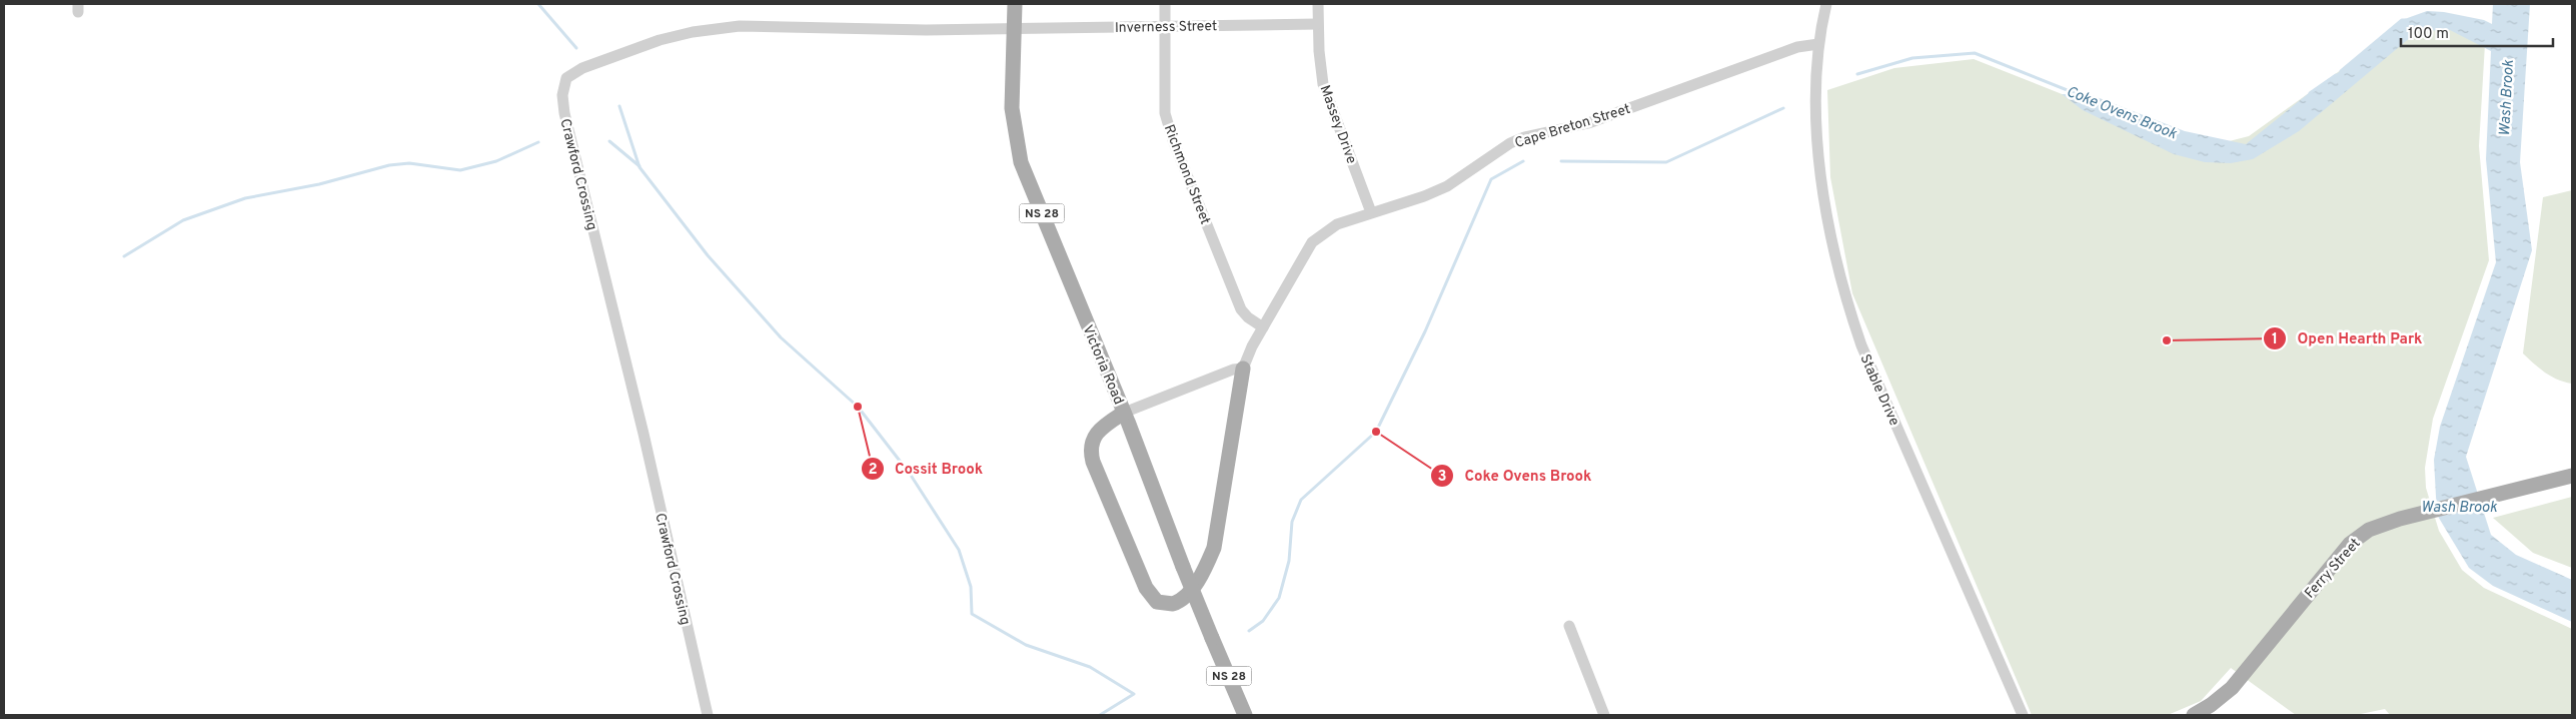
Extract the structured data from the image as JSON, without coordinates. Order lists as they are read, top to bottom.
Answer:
{
  "streets": {
    "main road": ["NS 28", "Victoria Road", "Ferry Street"],
    "street": [
      "Inverness Street",
      "Massey Drive",
      "Cape Breton Street",
      "Crawford Crossing",
      "Richmond Street",
      "Stable Drive"
    ]
  },
  "crossings": [
    ["Inverness Street", "Massey Drive"],
    ["Inverness Street", "Crawford Crossing"],
    ["Inverness Street", "Richmond Street"],
    ["Inverness Street", "Victoria Road"],
    ["Massey Drive", "Cape Breton Street"],
    ["Cape Breton Street", "Richmond Street"],
    ["Cape Breton Street", "Stable Drive"],
    ["Crawford Crossing", "Victoria Road"]
  ],
  "water": ["Wash Brook", "Coke Ovens Brook"],
  "places": ["Open Hearth Park", "Cossit Brook", "Coke Ovens Brook"],
  "scale_bar": "100 m"
}
